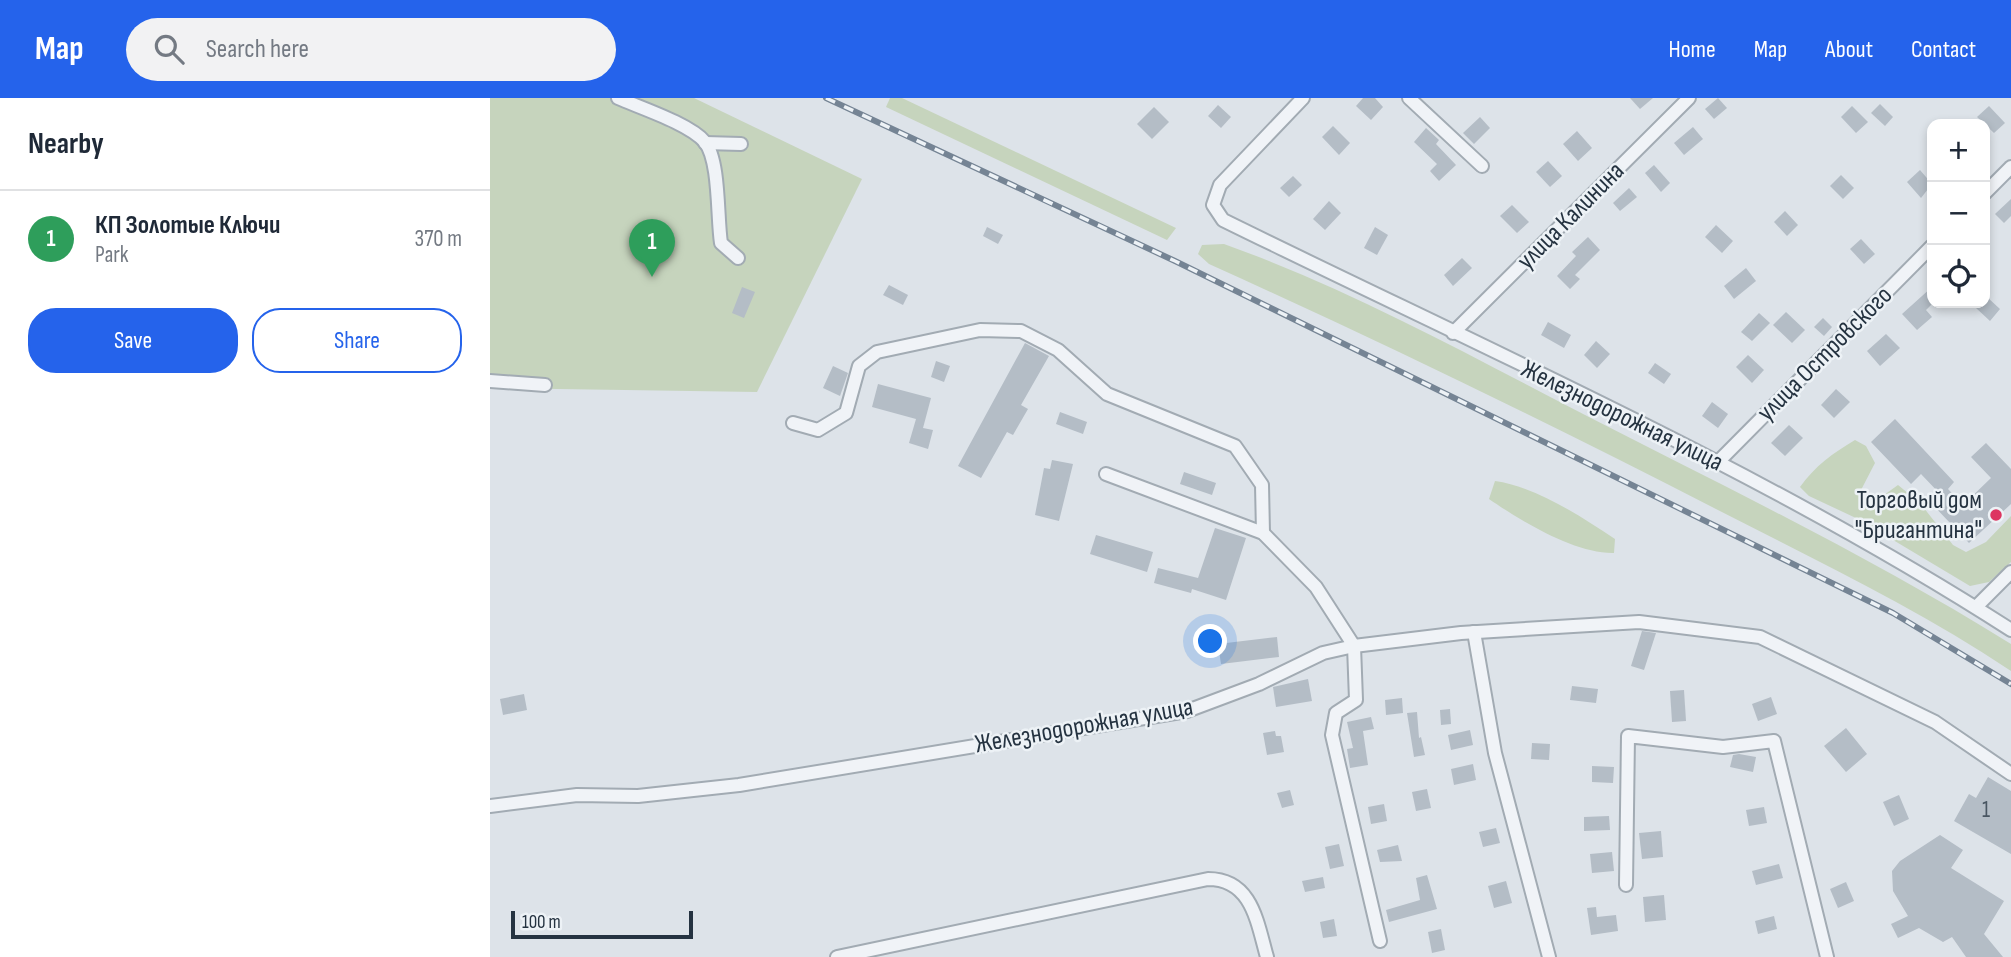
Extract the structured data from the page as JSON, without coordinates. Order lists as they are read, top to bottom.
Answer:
{
  "streets": {
    "street": ["улица Калинина", "улица Островского", "Железнодорожная улица"]
  },
  "crossings": [
    ["улица Калинина", "Железнодорожная улица"],
    ["улица Островского", "Железнодорожная улица"]
  ],
  "places": ["Торговый дом \"Бригантина\""],
  "house_numbers": ["1"],
  "scale_bar": "100 m",
  "page": {
    "header": "Map",
    "search": "Search here",
    "nav": [
      "Home",
      "Map",
      "About",
      "Contact"
    ],
    "heading": "Nearby",
    "map_buttons": ["+", "−"],
    "list": [
      {
        "mark": "1",
        "name": "КП Золотые Ключи",
        "note": "Park",
        "value": "370 m"
      }
    ],
    "pins": "1",
    "buttons": ["Save", "Share"],
    "scale": "100 m"
  }
}
